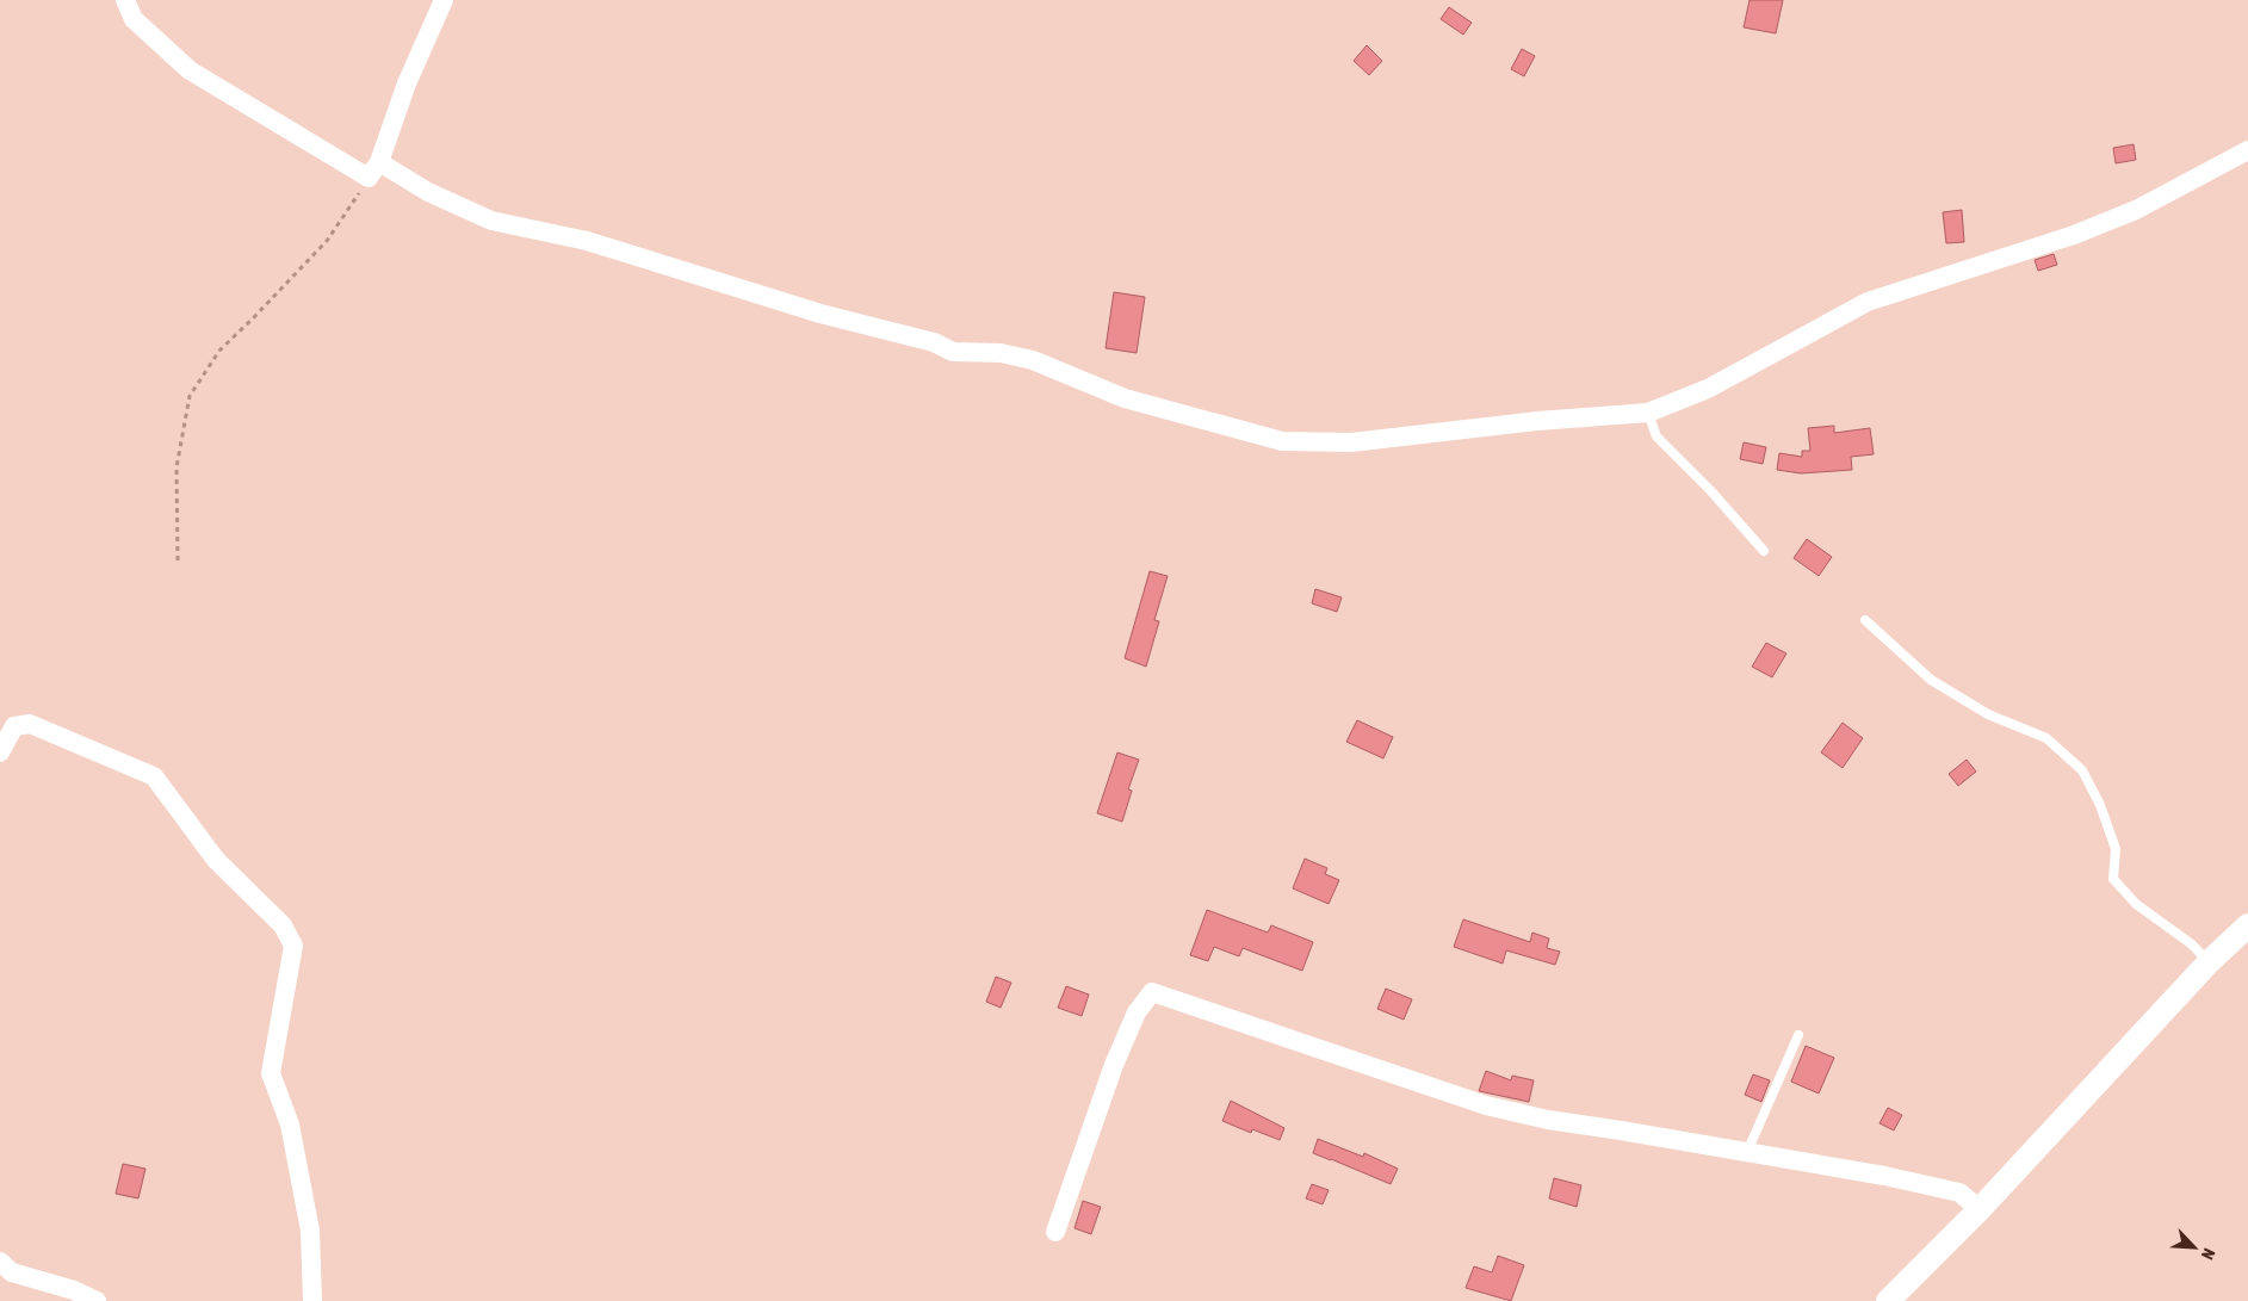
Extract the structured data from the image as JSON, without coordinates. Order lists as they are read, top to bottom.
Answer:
{
  "north": "bottom right"
}
